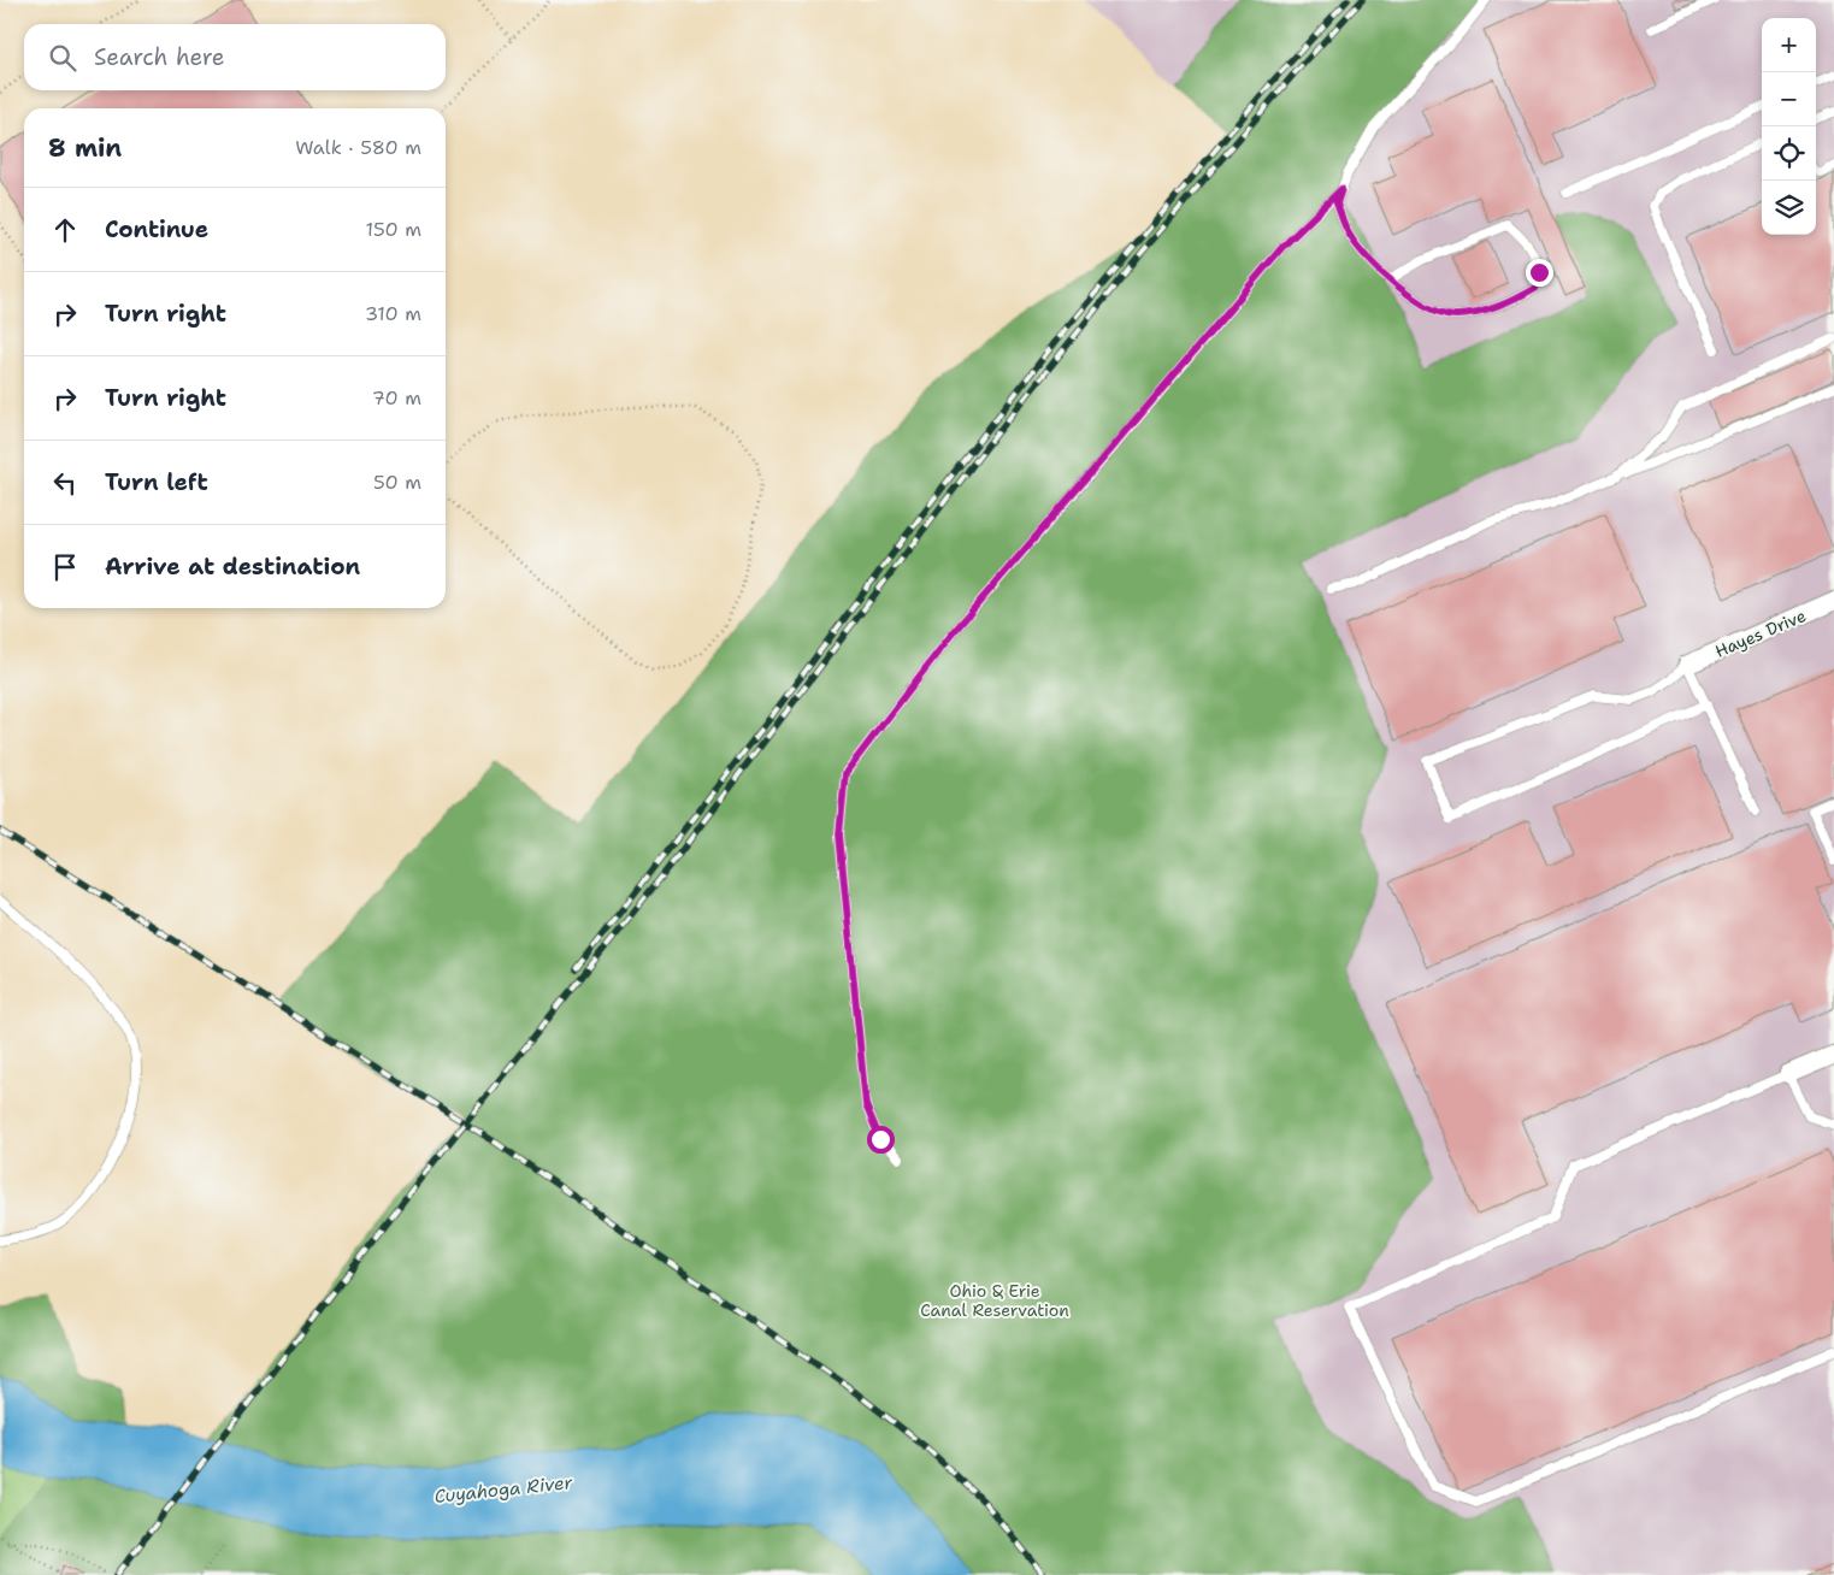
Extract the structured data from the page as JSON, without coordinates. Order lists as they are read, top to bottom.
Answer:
{
  "streets": {
    "street": ["Hayes Drive"]
  },
  "water": ["Cuyahoga River"],
  "parks": ["Ohio & Erie Canal Reservation"],
  "page": {
    "map_buttons": ["+", "−"],
    "search": "Search here",
    "heading": ["8 min", "Walk · 580 m"],
    "list": [
      ["Continue", "150 m"],
      ["Turn right", "310 m"],
      ["Turn right", "70 m"],
      ["Turn left", "50 m"],
      "Arrive at destination"
    ]
  }
}
